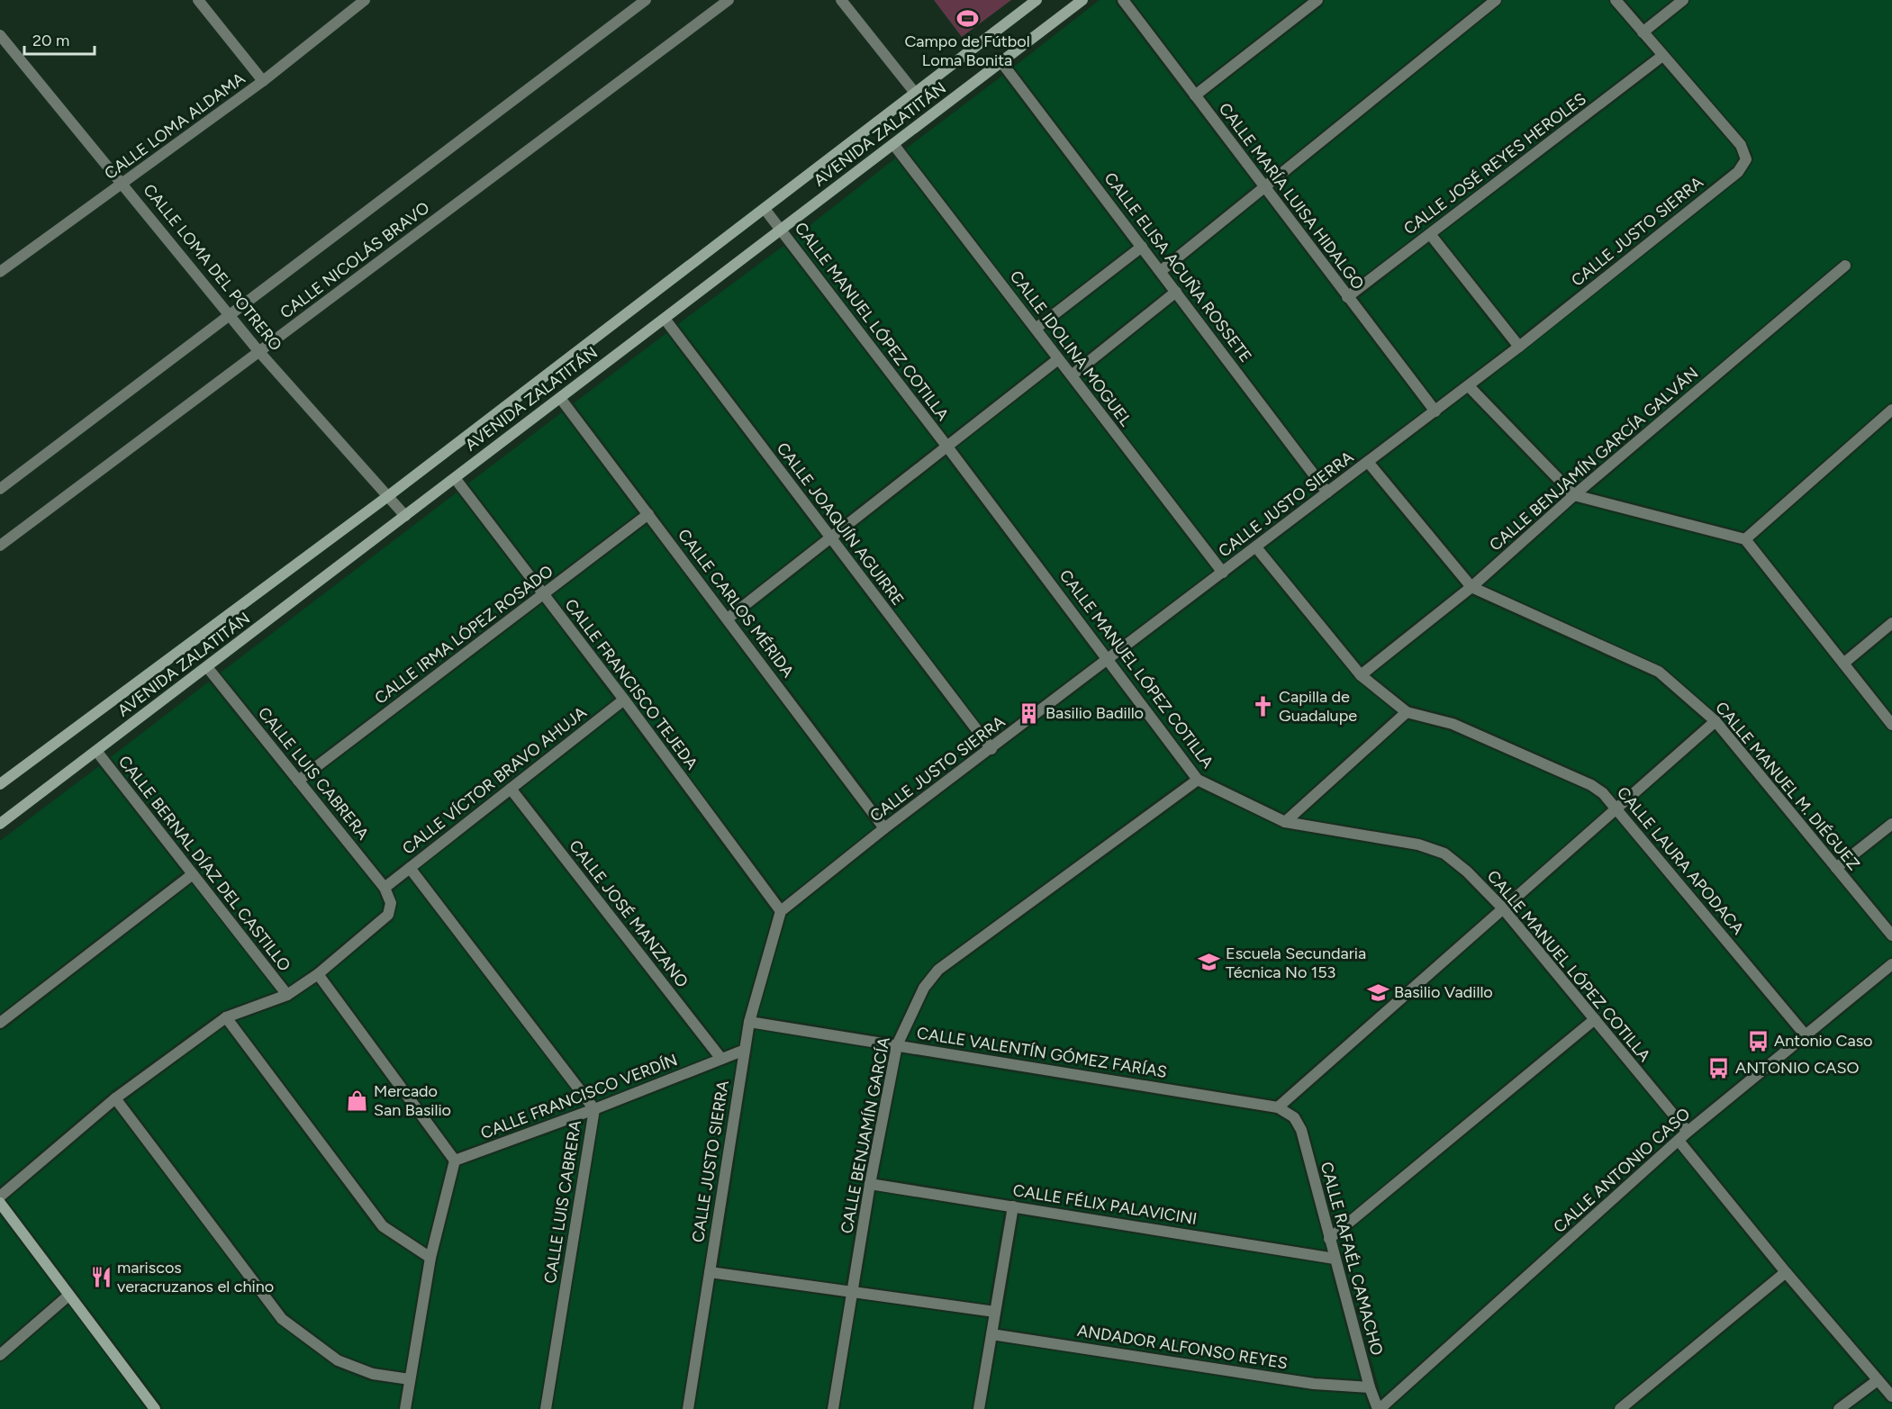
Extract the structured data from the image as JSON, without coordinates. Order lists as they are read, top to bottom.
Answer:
{
  "streets": {
    "street": [
      "CALLE LOMA ALDAMA",
      "AVENIDA ZALATITÁN",
      "CALLE JOSÉ REYES HEROLES",
      "CALLE MARÍA LUISA HIDALGO",
      "CALLE JUSTO SIERRA",
      "CALLE NICOLÁS BRAVO",
      "CALLE LOMA DEL POTRERO",
      "CALLE ELISA ACUÑA ROSSETE",
      "CALLE MANUEL LÓPEZ COTILLA",
      "CALLE IDOLINA MOGUEL",
      "CALLE BENJAMÍN GARCÍA GALVÁN",
      "CALLE JOAQUÍN AGUIRRE",
      "CALLE CARLOS MÉRIDA",
      "CALLE IRMA LÓPEZ ROSADO",
      "CALLE FRANCISCO TEJEDA",
      "CALLE LUIS CABRERA",
      "CALLE VÍCTOR BRAVO AHUJA",
      "CALLE MANUEL M. DIÉGUEZ",
      "CALLE LAURA APODACA",
      "CALLE BERNAL DÍAZ DEL CASTILLO",
      "CALLE JOSÉ MANZANO",
      "CALLE VALENTÍN GÓMEZ FARÍAS",
      "CALLE FRANCISCO VERDÍN",
      "CALLE BENJAMÍN GARCÍA",
      "CALLE ANTONIO CASO",
      "CALLE FÉLIX PALAVICINI",
      "CALLE RAFAÉL CAMACHO",
      "ANDADOR ALFONSO REYES"
    ]
  },
  "crossings": [
    ["CALLE LOMA ALDAMA", "CALLE LOMA DEL POTRERO"],
    ["AVENIDA ZALATITÁN", "CALLE LOMA DEL POTRERO"],
    ["AVENIDA ZALATITÁN", "CALLE ELISA ACUÑA ROSSETE"],
    ["AVENIDA ZALATITÁN", "CALLE MANUEL LÓPEZ COTILLA"],
    ["AVENIDA ZALATITÁN", "CALLE IDOLINA MOGUEL"],
    ["AVENIDA ZALATITÁN", "CALLE JOAQUÍN AGUIRRE"],
    ["AVENIDA ZALATITÁN", "CALLE CARLOS MÉRIDA"],
    ["AVENIDA ZALATITÁN", "CALLE FRANCISCO TEJEDA"],
    ["AVENIDA ZALATITÁN", "CALLE LUIS CABRERA"],
    ["AVENIDA ZALATITÁN", "CALLE BERNAL DÍAZ DEL CASTILLO"],
    ["CALLE JOSÉ REYES HEROLES", "CALLE MARÍA LUISA HIDALGO"],
    ["CALLE JOSÉ REYES HEROLES", "CALLE JUSTO SIERRA"],
    ["CALLE MARÍA LUISA HIDALGO", "CALLE JUSTO SIERRA"],
    ["CALLE JUSTO SIERRA", "CALLE ELISA ACUÑA ROSSETE"],
    ["CALLE JUSTO SIERRA", "CALLE MANUEL LÓPEZ COTILLA"],
    ["CALLE JUSTO SIERRA", "CALLE IDOLINA MOGUEL"],
    ["CALLE JUSTO SIERRA", "CALLE JOAQUÍN AGUIRRE"],
    ["CALLE JUSTO SIERRA", "CALLE CARLOS MÉRIDA"],
    ["CALLE JUSTO SIERRA", "CALLE FRANCISCO TEJEDA"],
    ["CALLE JUSTO SIERRA", "CALLE MANUEL M. DIÉGUEZ"],
    ["CALLE JUSTO SIERRA", "CALLE LAURA APODACA"],
    ["CALLE JUSTO SIERRA", "CALLE VALENTÍN GÓMEZ FARÍAS"],
    ["CALLE JUSTO SIERRA", "CALLE FRANCISCO VERDÍN"],
    ["CALLE NICOLÁS BRAVO", "CALLE LOMA DEL POTRERO"],
    ["CALLE MANUEL LÓPEZ COTILLA", "CALLE BENJAMÍN GARCÍA"],
    ["CALLE MANUEL LÓPEZ COTILLA", "CALLE ANTONIO CASO"],
    ["CALLE BENJAMÍN GARCÍA GALVÁN", "CALLE MANUEL M. DIÉGUEZ"],
    ["CALLE BENJAMÍN GARCÍA GALVÁN", "CALLE LAURA APODACA"],
    ["CALLE CARLOS MÉRIDA", "CALLE IRMA LÓPEZ ROSADO"],
    ["CALLE IRMA LÓPEZ ROSADO", "CALLE FRANCISCO TEJEDA"],
    ["CALLE IRMA LÓPEZ ROSADO", "CALLE LUIS CABRERA"],
    ["CALLE FRANCISCO TEJEDA", "CALLE VÍCTOR BRAVO AHUJA"],
    ["CALLE LUIS CABRERA", "CALLE VÍCTOR BRAVO AHUJA"],
    ["CALLE LUIS CABRERA", "CALLE FRANCISCO VERDÍN"],
    ["CALLE VÍCTOR BRAVO AHUJA", "CALLE JOSÉ MANZANO"],
    ["CALLE LAURA APODACA", "CALLE ANTONIO CASO"],
    ["CALLE JOSÉ MANZANO", "CALLE FRANCISCO VERDÍN"],
    ["CALLE VALENTÍN GÓMEZ FARÍAS", "CALLE BENJAMÍN GARCÍA"],
    ["CALLE VALENTÍN GÓMEZ FARÍAS", "CALLE RAFAÉL CAMACHO"],
    ["CALLE BENJAMÍN GARCÍA", "CALLE FÉLIX PALAVICINI"],
    ["CALLE ANTONIO CASO", "CALLE RAFAÉL CAMACHO"],
    ["CALLE FÉLIX PALAVICINI", "CALLE RAFAÉL CAMACHO"],
    ["CALLE RAFAÉL CAMACHO", "ANDADOR ALFONSO REYES"]
  ],
  "places": {
    "sports": ["Campo de Fútbol Loma Bonita"],
    "church": ["Capilla de Guadalupe"],
    "building": ["Basilio Badillo"],
    "school or university": ["Escuela Secundaria Técnica No 153", "Basilio Vadillo"],
    "bus stop": ["Antonio Caso", "ANTONIO CASO"],
    "shop": ["Mercado San Basilio"],
    "restaurant": ["mariscos veracruzanos el chino"]
  },
  "scale_bar": "20 m"
}
